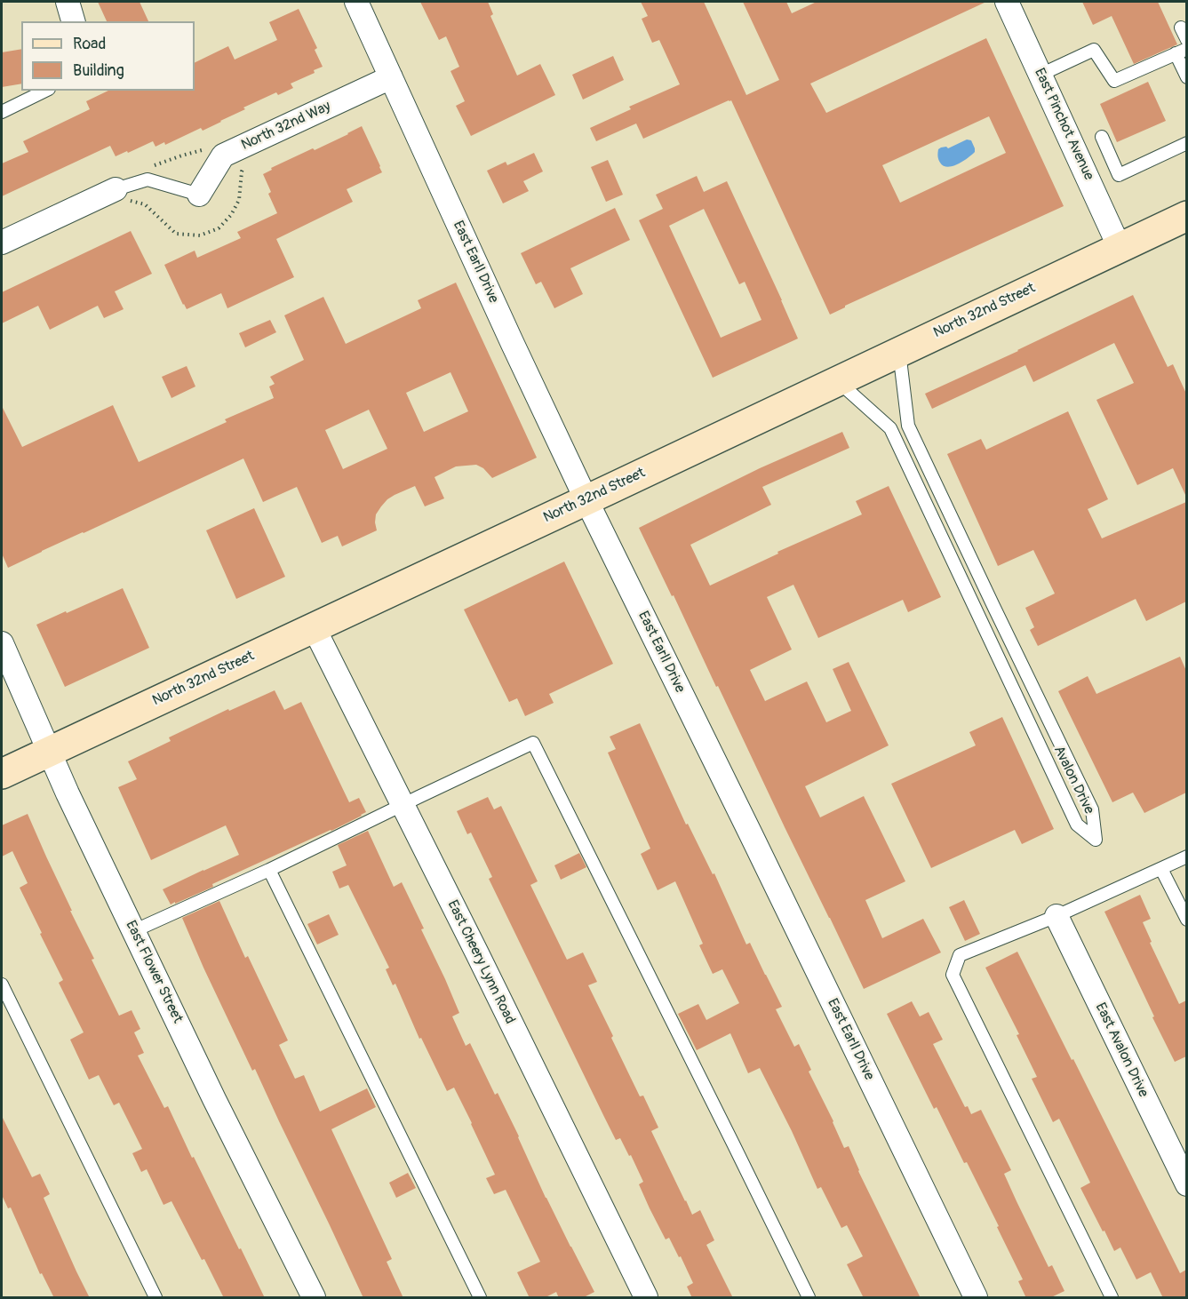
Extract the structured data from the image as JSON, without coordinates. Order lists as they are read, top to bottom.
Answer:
{
  "streets": {
    "main road": ["North 32nd Street"],
    "street": [
      "East Pinchot Avenue",
      "North 32nd Way",
      "East Earll Drive",
      "East Cheery Lynn Road",
      "East Flower Street",
      "East Avalon Drive"
    ],
    "lane": ["Avalon Drive"]
  },
  "crossings": [
    ["East Pinchot Avenue", "North 32nd Street"],
    ["North 32nd Way", "East Earll Drive"],
    ["East Earll Drive", "North 32nd Street"],
    ["North 32nd Street", "Avalon Drive"],
    ["North 32nd Street", "East Cheery Lynn Road"],
    ["North 32nd Street", "East Flower Street"]
  ],
  "legend": ["Road", "Building"]
}
